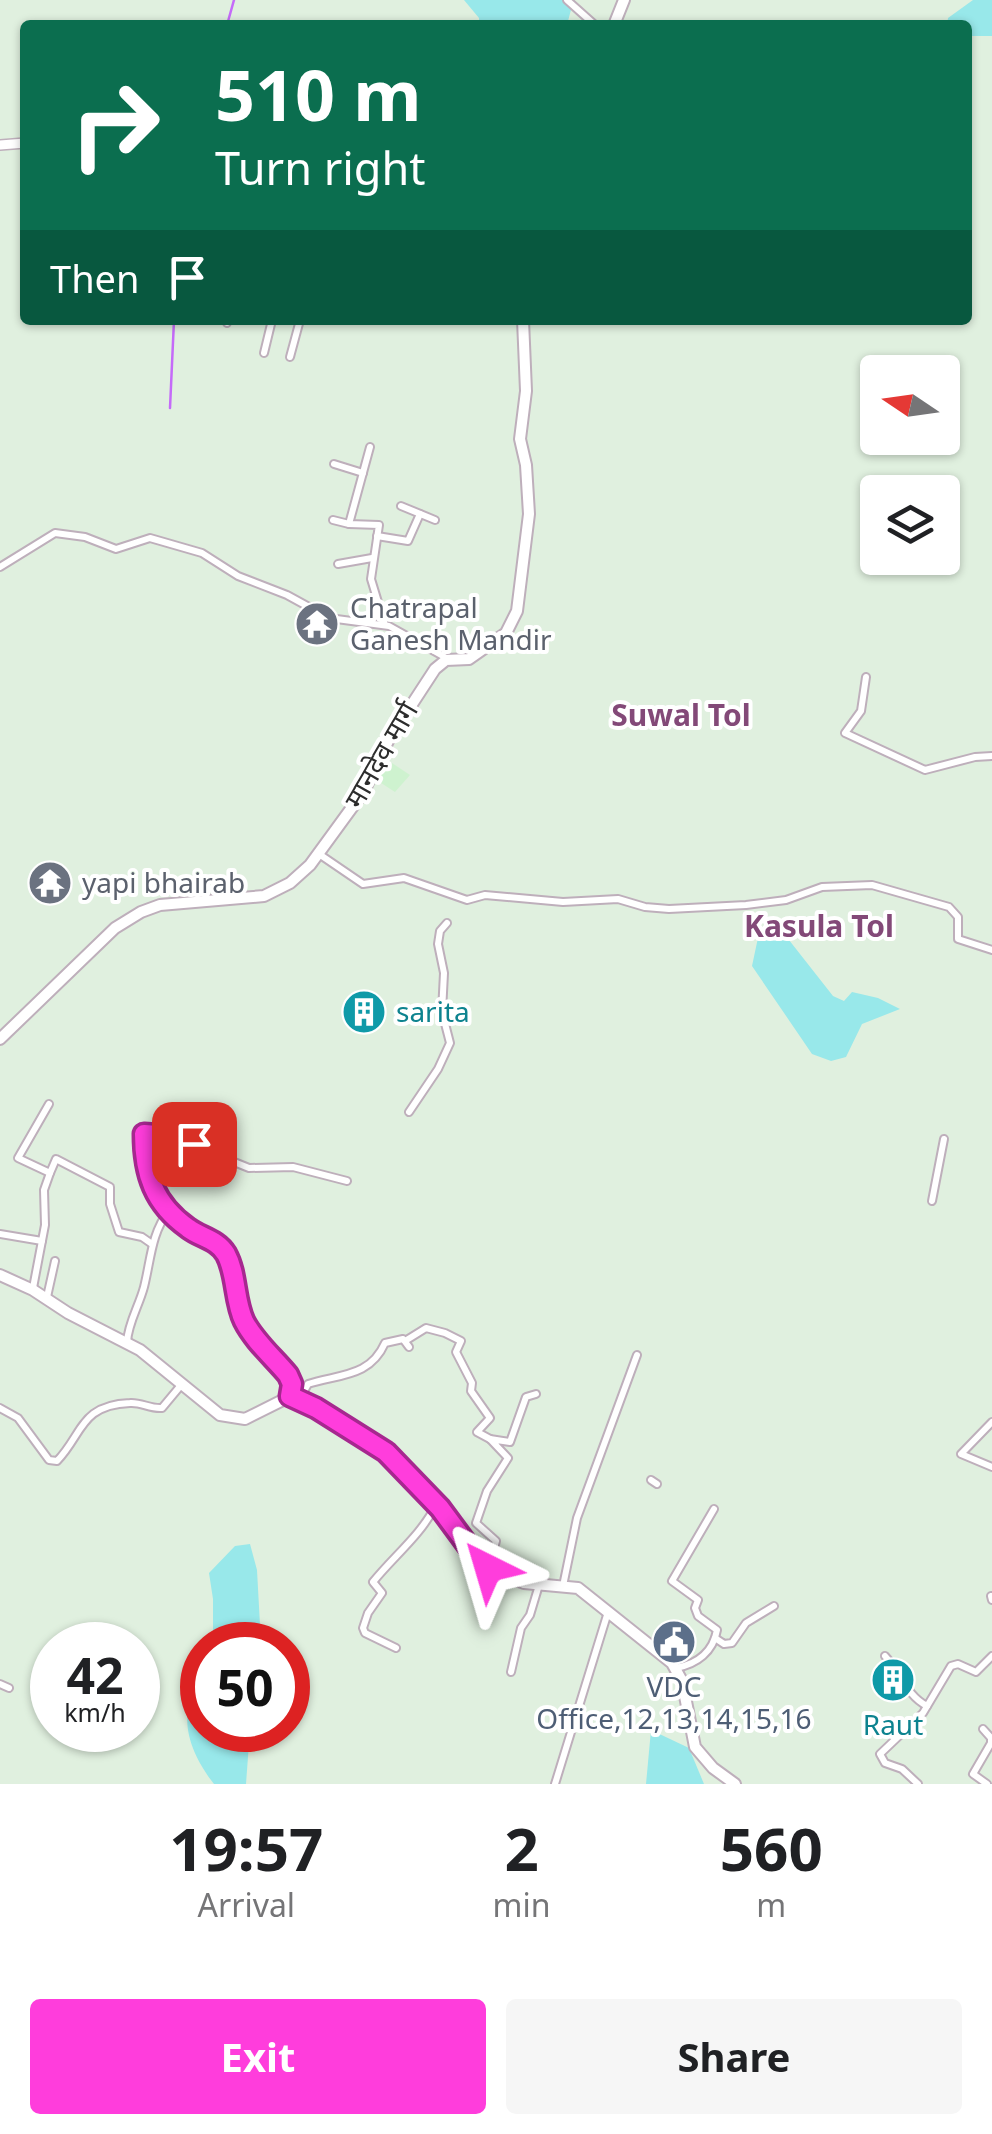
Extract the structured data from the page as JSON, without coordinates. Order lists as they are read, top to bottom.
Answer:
{
  "streets": {
    "main road": ["मानदेव मार्ग"]
  },
  "districts": ["Suwal Tol", "Kasula Tol"],
  "places": {
    "temple": ["Chatrapal Ganesh Mandir", "yapi bhairab"],
    "building": ["sarita", "Raut"],
    "public building": ["VDC Office,12,13,14,15,16"]
  },
  "north": "left",
  "page": {
    "turn": ["510 m", "Turn right"],
    "then": "Then",
    "speed": "42 km/h",
    "limit": "50",
    "eta": [
      "19:57",
      "Arrival",
      "2",
      "min",
      "560",
      "m"
    ],
    "buttons": ["Exit", "Share"]
  }
}
